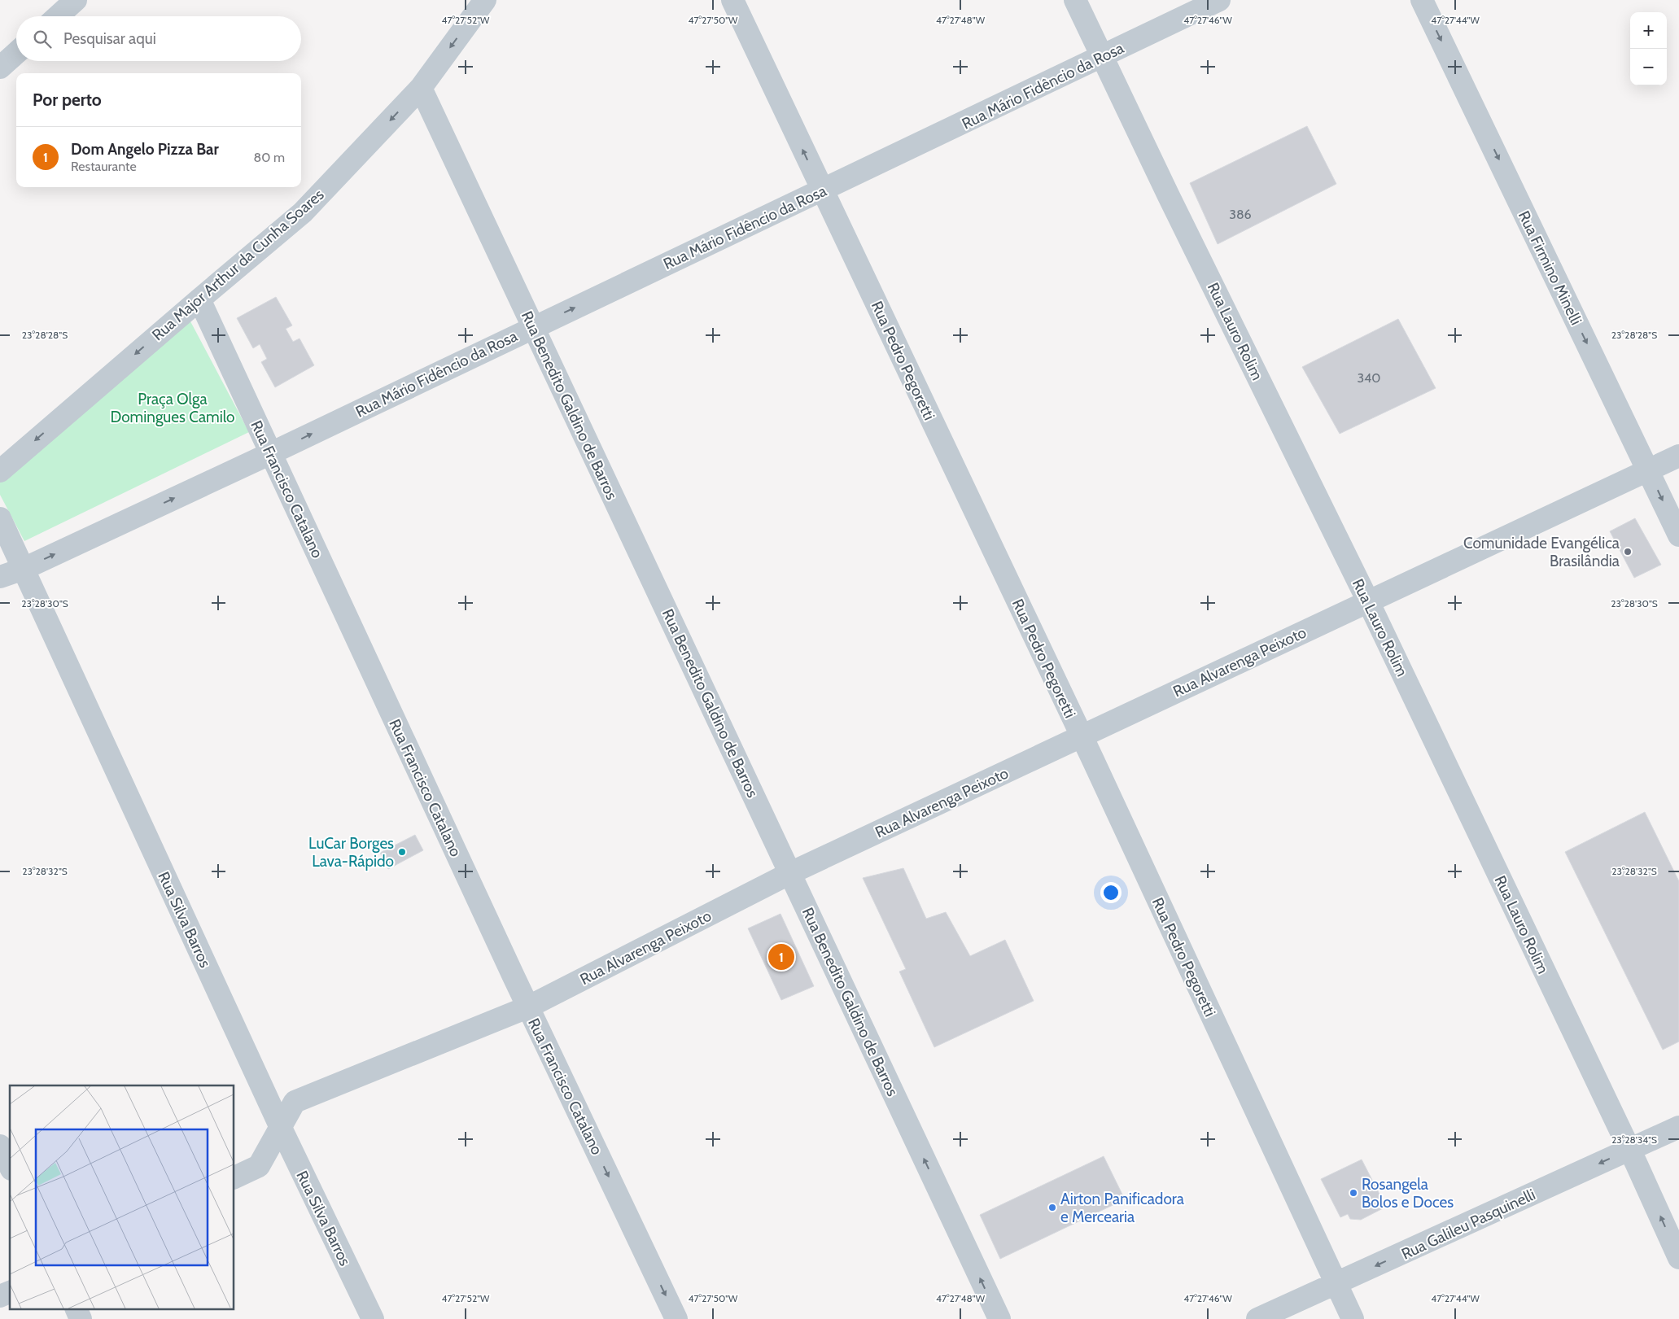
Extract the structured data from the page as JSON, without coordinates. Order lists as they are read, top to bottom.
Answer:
{
  "streets": {
    "street": [
      "Rua Mário Fidêncio da Rosa",
      "Rua Major Arthur da Cunha Soares",
      "Rua Firmino Minelli",
      "Rua Lauro Rolim",
      "Rua Pedro Pegoretti",
      "Rua Benedito Galdino de Barros",
      "Rua Francisco Catalano",
      "Rua Alvarenga Peixoto",
      "Rua Silva Barros",
      "Rua Galileu Pasquinelli"
    ]
  },
  "crossings": [
    ["Rua Mário Fidêncio da Rosa", "Rua Lauro Rolim"],
    ["Rua Mário Fidêncio da Rosa", "Rua Pedro Pegoretti"],
    ["Rua Mário Fidêncio da Rosa", "Rua Benedito Galdino de Barros"],
    ["Rua Mário Fidêncio da Rosa", "Rua Francisco Catalano"],
    ["Rua Major Arthur da Cunha Soares", "Rua Benedito Galdino de Barros"],
    ["Rua Major Arthur da Cunha Soares", "Rua Francisco Catalano"],
    ["Rua Firmino Minelli", "Rua Alvarenga Peixoto"],
    ["Rua Lauro Rolim", "Rua Alvarenga Peixoto"],
    ["Rua Lauro Rolim", "Rua Galileu Pasquinelli"],
    ["Rua Pedro Pegoretti", "Rua Alvarenga Peixoto"],
    ["Rua Pedro Pegoretti", "Rua Galileu Pasquinelli"],
    ["Rua Benedito Galdino de Barros", "Rua Alvarenga Peixoto"],
    ["Rua Francisco Catalano", "Rua Alvarenga Peixoto"],
    ["Rua Alvarenga Peixoto", "Rua Silva Barros"]
  ],
  "one_way": [
    "Rua Mário Fidêncio da Rosa",
    "Rua Firmino Minelli",
    "Rua Benedito Galdino de Barros",
    "Rua Galileu Pasquinelli"
  ],
  "parks": ["Praça Olga Domingues Camilo"],
  "places": [
    "Comunidade Evangélica Brasilândia",
    "LuCar Borges Lava-Rápido",
    "Rosangela Bolos e Doces",
    "Airton Panificadora e Mercearia"
  ],
  "house_numbers": ["386", "340"],
  "page": {
    "map_buttons": ["+", "−"],
    "search": "Pesquisar aqui",
    "heading": "Por perto",
    "list": [
      {
        "mark": "1",
        "name": "Dom Angelo Pizza Bar",
        "note": "Restaurante",
        "value": "80 m"
      }
    ],
    "pins": "1"
  },
  "coordinates": [
    "47°27'52\"W",
    "47°27'50\"W",
    "47°27'48\"W",
    "47°27'46\"W",
    "47°27'44\"W",
    "23°28'28\"S",
    "23°28'30\"S",
    "23°28'32\"S",
    "23°28'34\"S"
  ]
}
